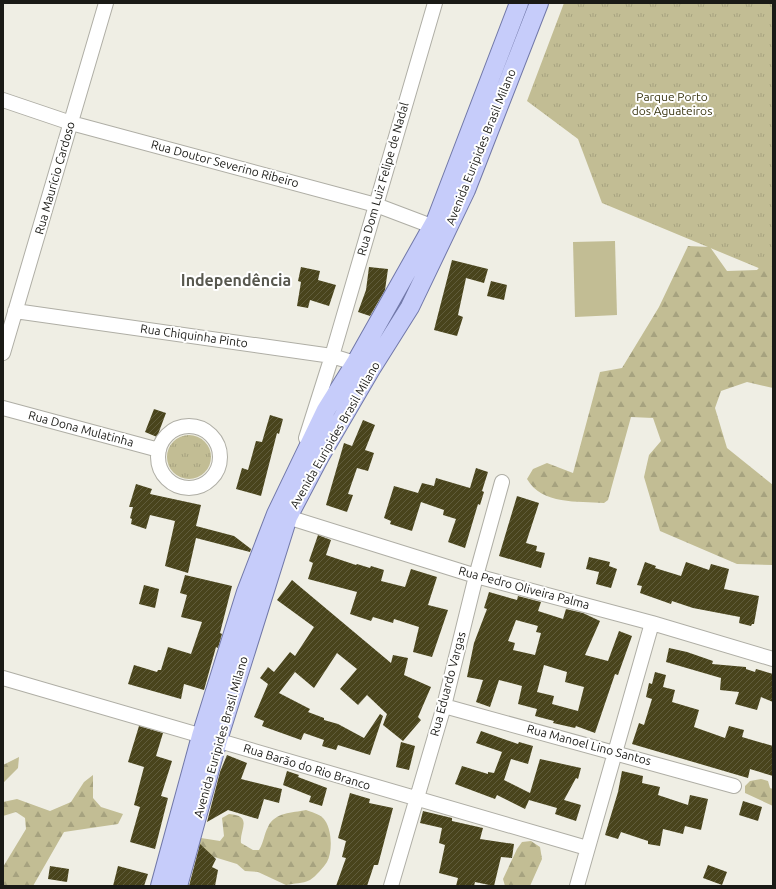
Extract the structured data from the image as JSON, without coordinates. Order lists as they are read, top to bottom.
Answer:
{
  "streets": {
    "main road": ["Avenida Euripides Brasil Milano"],
    "street": [
      "Rua Doutor Severino Ribeiro",
      "Rua Maurício Cardoso",
      "Rua Dom Luiz Felipe de Nadal",
      "Rua Chiquinha Pinto",
      "Rua Dona Mulatinha",
      "Rua Pedro Oliveira Palma",
      "Rua Eduardo Vargas",
      "Rua Manoel Lino Santos",
      "Rua Barão do Rio Branco"
    ]
  },
  "crossings": [
    ["Avenida Euripides Brasil Milano", "Rua Doutor Severino Ribeiro"],
    ["Avenida Euripides Brasil Milano", "Rua Dom Luiz Felipe de Nadal"],
    ["Avenida Euripides Brasil Milano", "Rua Chiquinha Pinto"],
    ["Avenida Euripides Brasil Milano", "Rua Pedro Oliveira Palma"],
    ["Avenida Euripides Brasil Milano", "Rua Barão do Rio Branco"],
    ["Rua Doutor Severino Ribeiro", "Rua Maurício Cardoso"],
    ["Rua Doutor Severino Ribeiro", "Rua Dom Luiz Felipe de Nadal"],
    ["Rua Maurício Cardoso", "Rua Chiquinha Pinto"],
    ["Rua Dom Luiz Felipe de Nadal", "Rua Chiquinha Pinto"],
    ["Rua Pedro Oliveira Palma", "Rua Eduardo Vargas"],
    ["Rua Eduardo Vargas", "Rua Manoel Lino Santos"],
    ["Rua Eduardo Vargas", "Rua Barão do Rio Branco"]
  ],
  "districts": ["Independência"],
  "parks": ["Parque Porto dos Aguateiros"]
}
